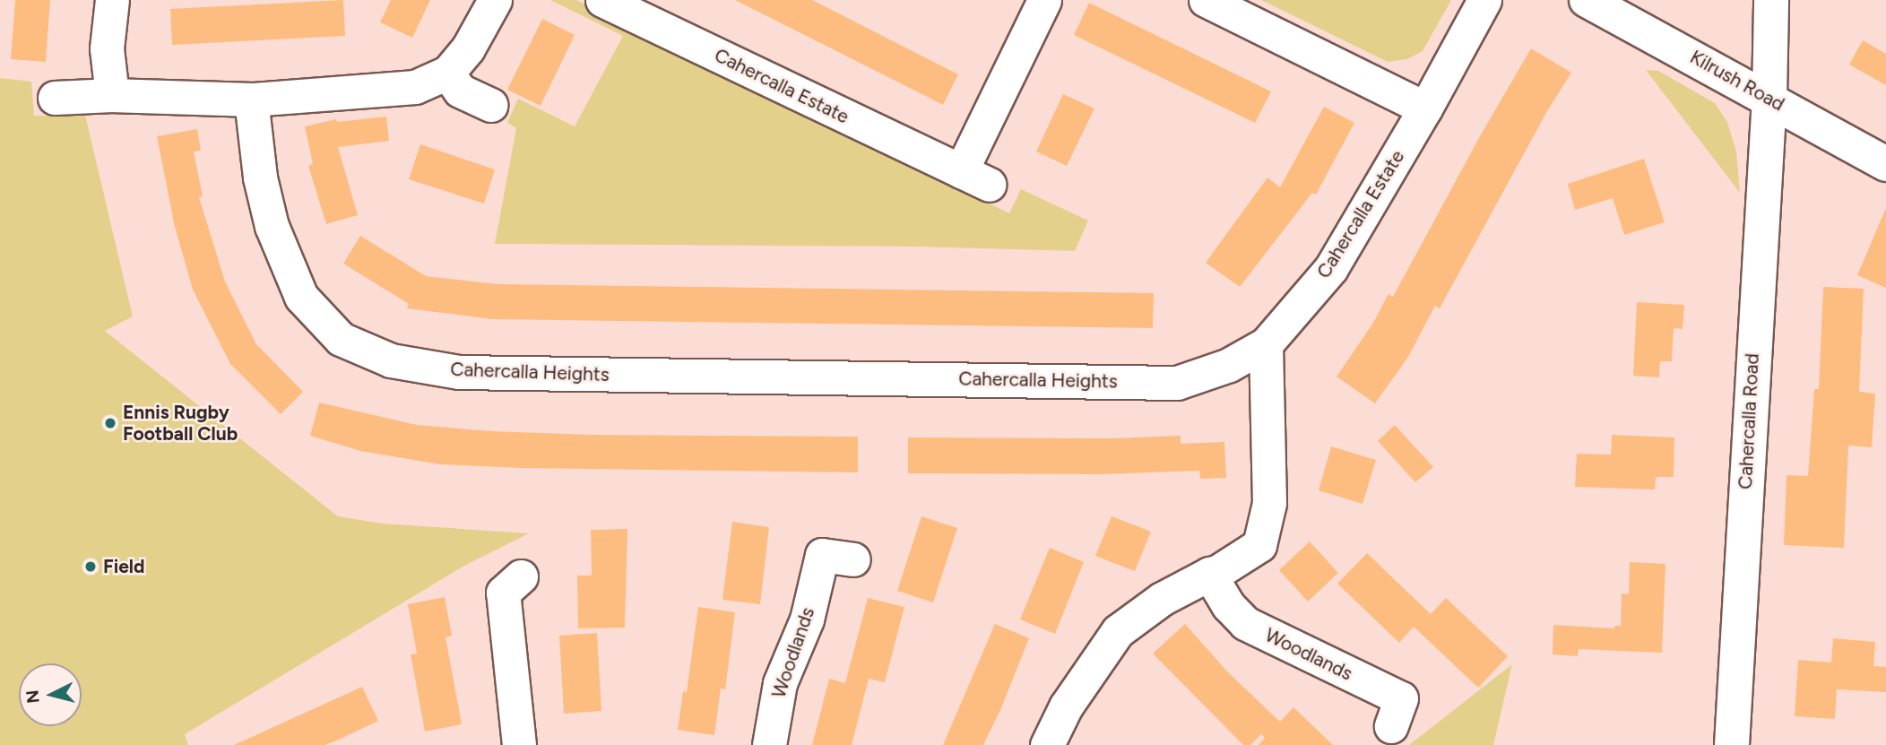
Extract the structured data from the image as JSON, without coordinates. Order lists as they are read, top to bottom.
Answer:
{
  "streets": {
    "street": [
      "Kilrush Road",
      "Cahercalla Estate",
      "Cahercalla Heights",
      "Cahercalla Road",
      "Woodlands"
    ]
  },
  "crossings": [
    ["Kilrush Road", "Cahercalla Road"],
    ["Cahercalla Estate", "Cahercalla Heights"]
  ],
  "places": ["Ennis Rugby Football Club", "Field"],
  "north": "left"
}
